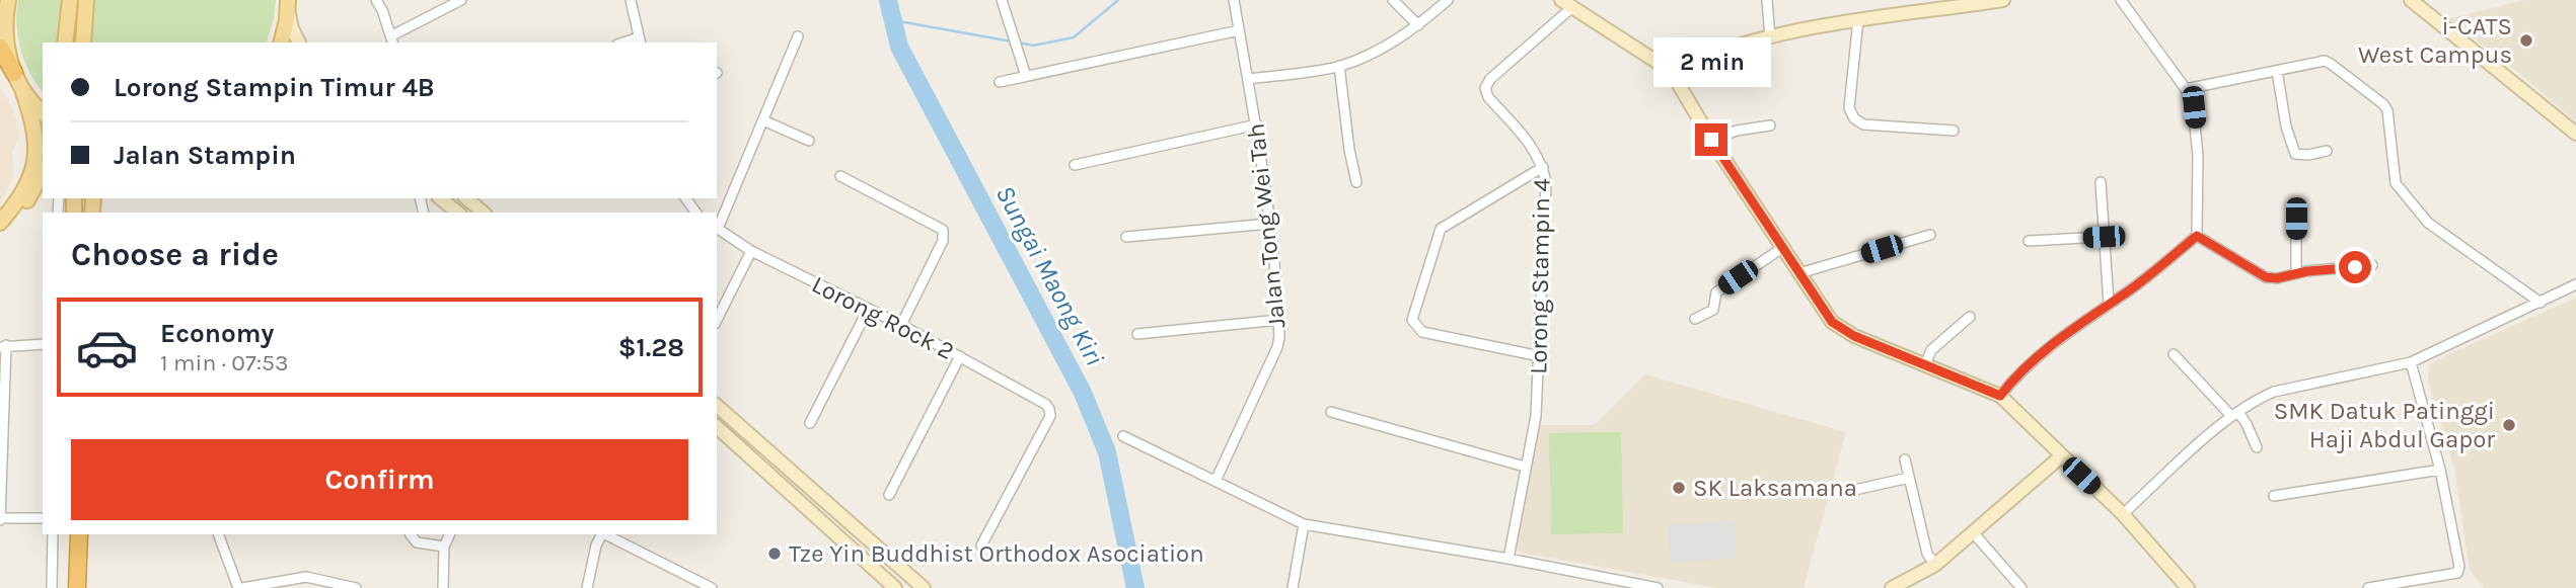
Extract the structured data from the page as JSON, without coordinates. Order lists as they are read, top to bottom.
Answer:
{
  "streets": {
    "street": ["Jalan Tong Wei Tah", "Lorong Stampin 4", "Lorong Rock 2"]
  },
  "water": ["Sungai Maong Kiri"],
  "places": [
    "i-CATS West Campus",
    "SMK Datuk Patinggi Haji Abdul Gapor",
    "SK Laksamana",
    "Tze Yin Buddhist Orthodox Asociation"
  ],
  "page": {
    "bubble": "2 min",
    "banner": ["Lorong Stampin Timur 4B", "Jalan Stampin"],
    "heading": "Choose a ride",
    "list": [
      {
        "name": "Economy",
        "note": "1 min · 07:53",
        "value": "$1.28"
      }
    ],
    "buttons": "Confirm"
  }
}
